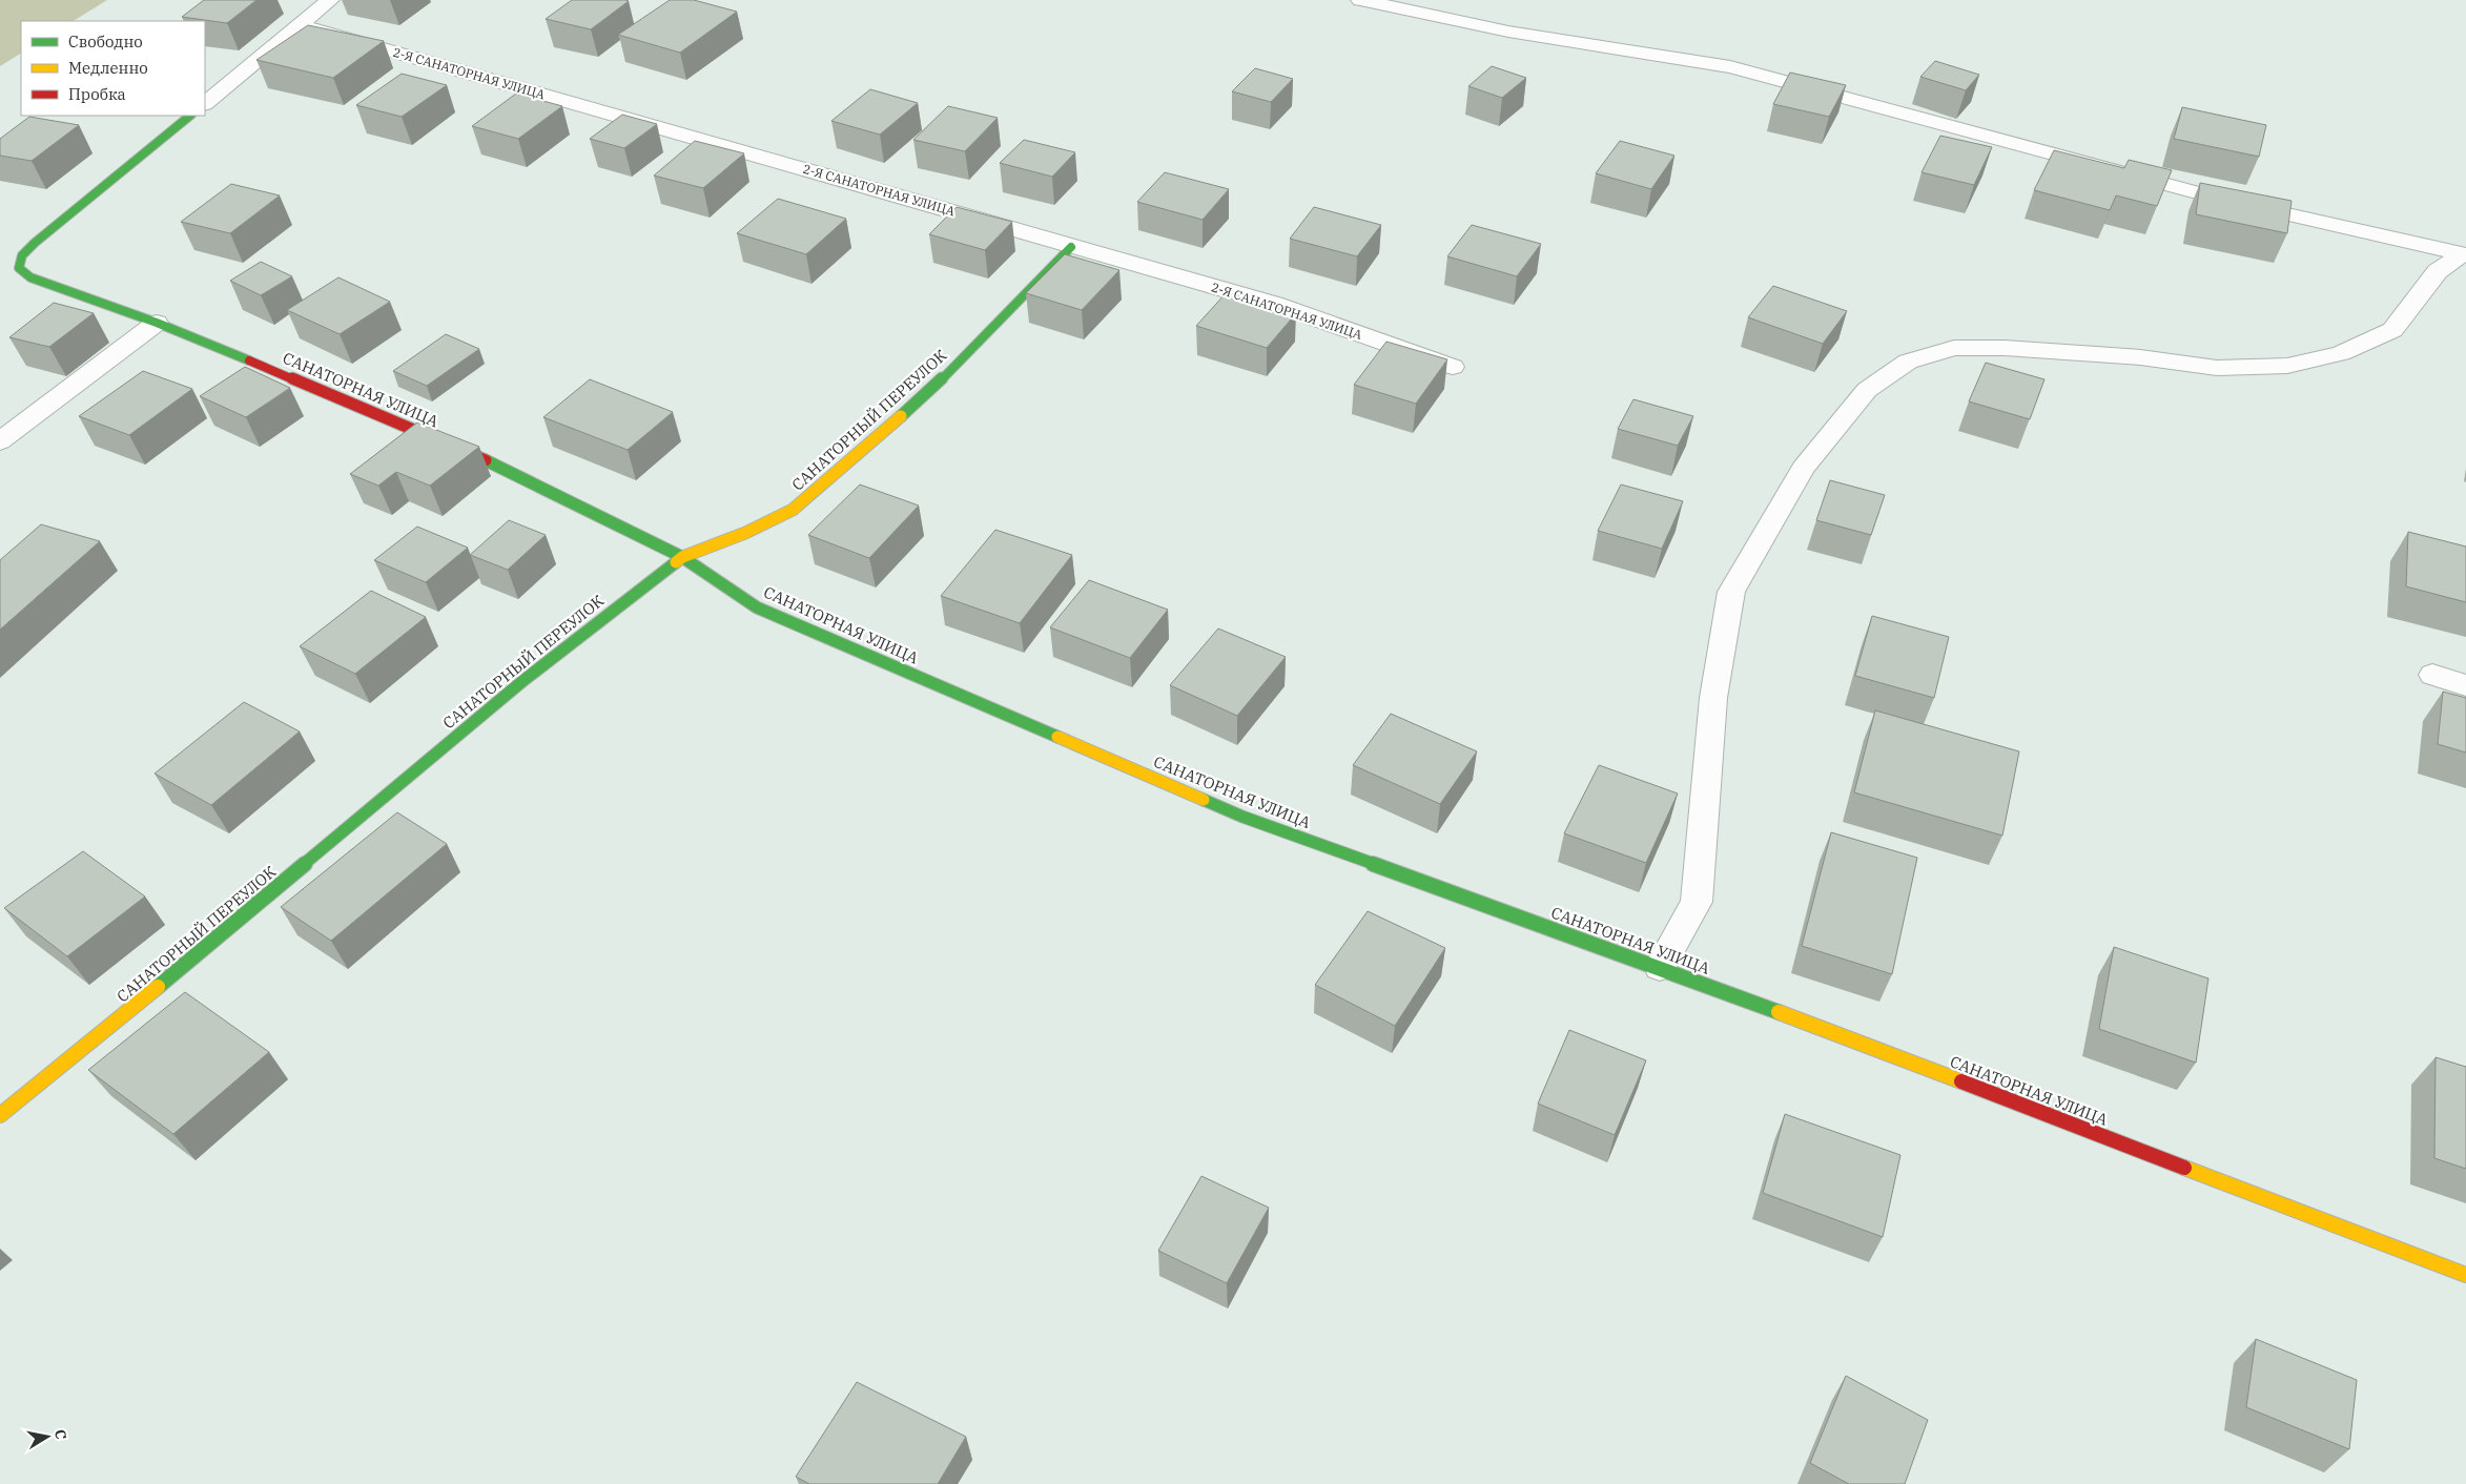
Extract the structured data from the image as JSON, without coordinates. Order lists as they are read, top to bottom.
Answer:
{
  "streets": {
    "street": ["2-Я САНАТОРНАЯ УЛИЦА", "САНАТОРНАЯ УЛИЦА", "САНАТОРНЫЙ ПЕРЕУЛОК"]
  },
  "crossings": [
    ["2-Я САНАТОРНАЯ УЛИЦА", "САНАТОРНЫЙ ПЕРЕУЛОК"],
    ["САНАТОРНАЯ УЛИЦА", "САНАТОРНЫЙ ПЕРЕУЛОК"]
  ],
  "legend": ["Свободно", "Медленно", "Пробка"],
  "north": "right"
}
